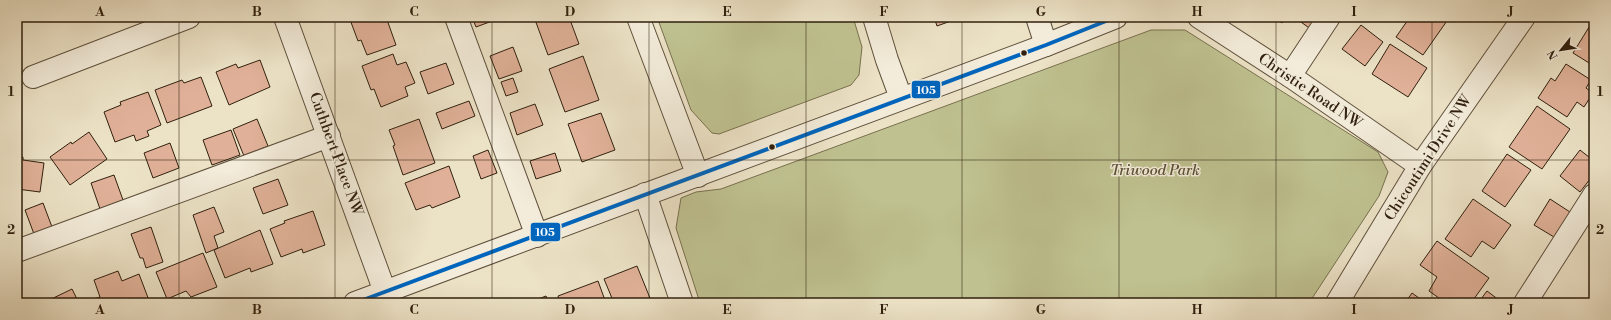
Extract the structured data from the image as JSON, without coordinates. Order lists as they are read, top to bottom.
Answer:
{
  "streets": {
    "street": ["Christie Road NW", "Cuthbert Place NW", "Chicoutimi Drive NW"]
  },
  "crossings": [
    ["Christie Road NW", "Chicoutimi Drive NW"]
  ],
  "parks": ["Triwood Park"],
  "lines": ["transit line 105"],
  "north": "bottom left",
  "grid": {
    "columns": [
      "A",
      "B",
      "C",
      "D",
      "E",
      "F",
      "G",
      "H",
      "I",
      "J"
    ],
    "rows": ["1", "2"]
  }
}
